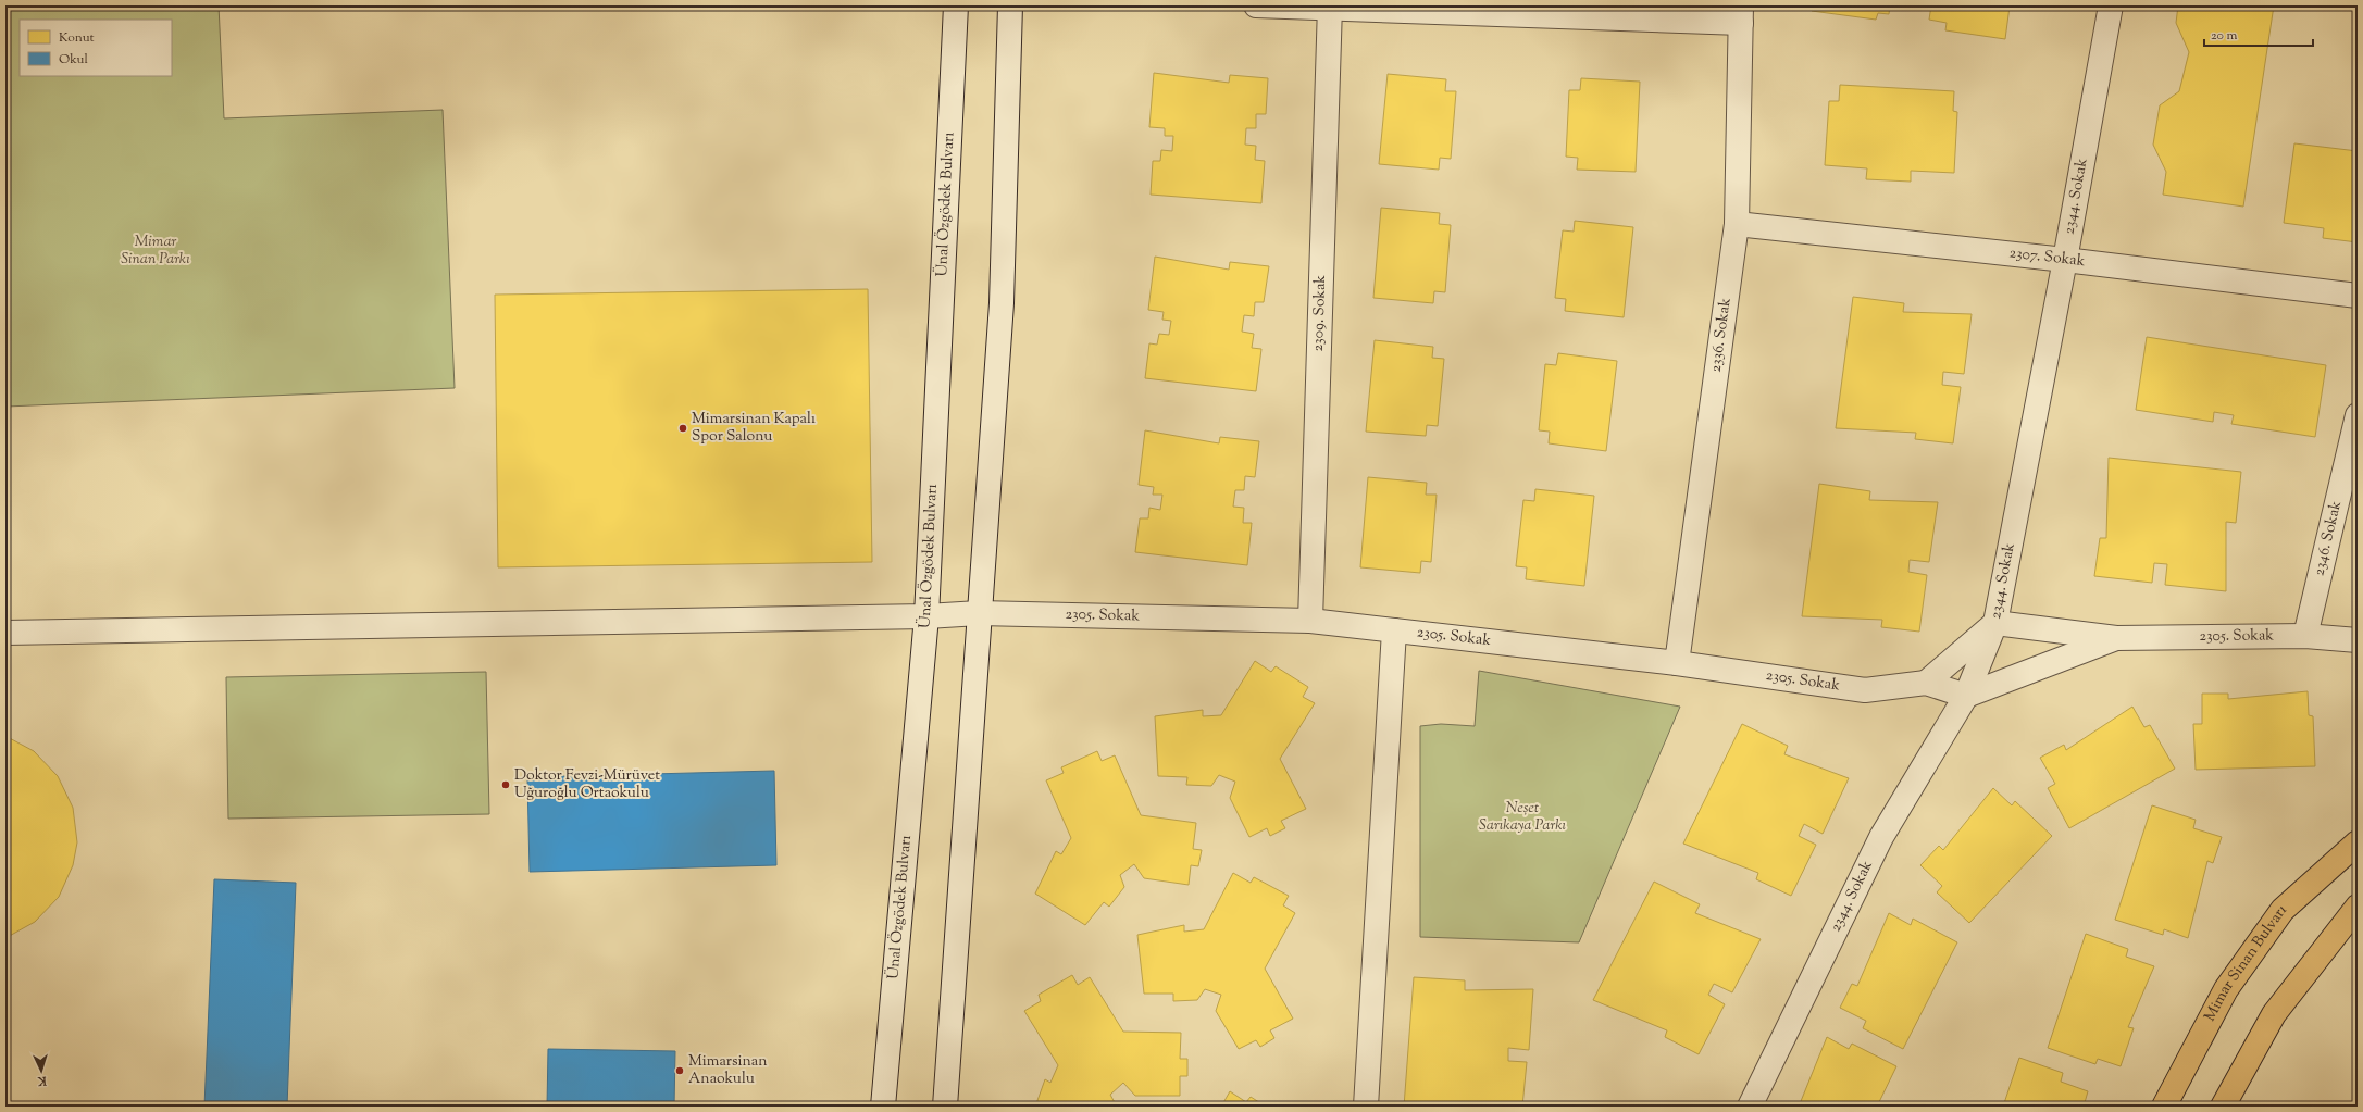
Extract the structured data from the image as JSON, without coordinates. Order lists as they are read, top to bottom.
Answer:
{
  "streets": {
    "main road": ["Mimar Sinan Bulvarı"],
    "street": [
      "2344. Sokak",
      "Ünal Özgödek Bulvarı",
      "2307. Sokak",
      "2309. Sokak",
      "2336. Sokak",
      "2346. Sokak",
      "2305. Sokak"
    ]
  },
  "crossings": [
    ["2344. Sokak", "2307. Sokak"],
    ["2344. Sokak", "2305. Sokak"],
    ["Ünal Özgödek Bulvarı", "2305. Sokak"],
    ["2307. Sokak", "2336. Sokak"],
    ["2309. Sokak", "2305. Sokak"],
    ["2336. Sokak", "2305. Sokak"],
    ["2346. Sokak", "2305. Sokak"]
  ],
  "parks": ["Mimar Sinan Parkı", "Neşet Sarıkaya Parkı"],
  "places": ["Mimarsinan Kapalı Spor Salonu", "Doktor Fevzi-Mürüvet Uğuroğlu Ortaokulu", "Mimarsinan Anaokulu"],
  "legend": ["Konut", "Okul"],
  "scale_bar": "20 m",
  "north": "bottom"
}
